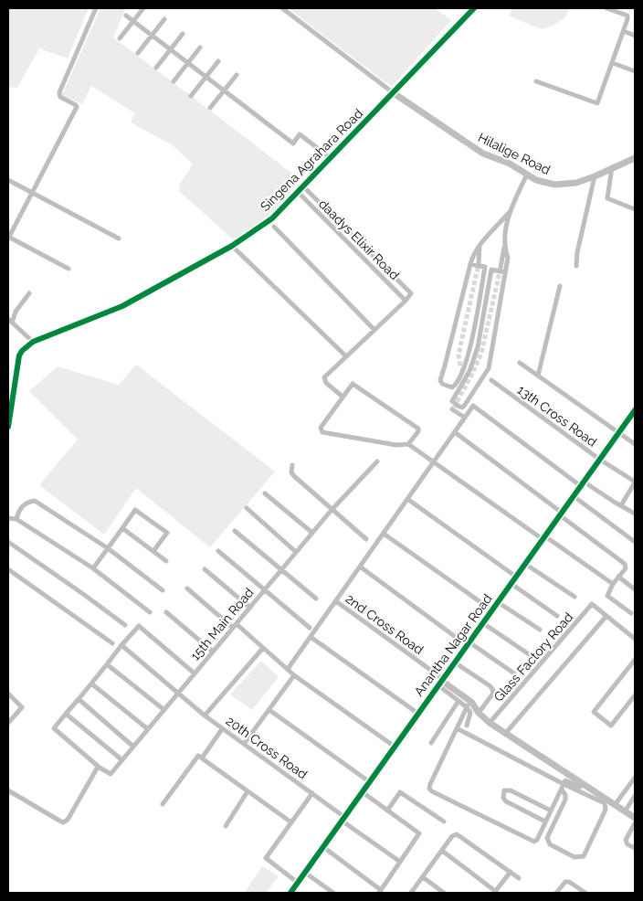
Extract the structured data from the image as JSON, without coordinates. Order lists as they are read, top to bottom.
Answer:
{
  "streets": {
    "street": [
      "Hilalige Road",
      "Singena Agrahara Road",
      "daadys Elixir Road",
      "13th Cross Road",
      "15th Main Road",
      "2nd Cross Road",
      "Anantha Nagar Road",
      "Glass Factory Road",
      "20th Cross Road"
    ]
  },
  "crossings": [
    ["Hilalige Road", "Singena Agrahara Road"],
    ["Singena Agrahara Road", "daadys Elixir Road"],
    ["13th Cross Road", "Anantha Nagar Road"],
    ["15th Main Road", "20th Cross Road"],
    ["2nd Cross Road", "Anantha Nagar Road"],
    ["Anantha Nagar Road", "20th Cross Road"]
  ]
}
